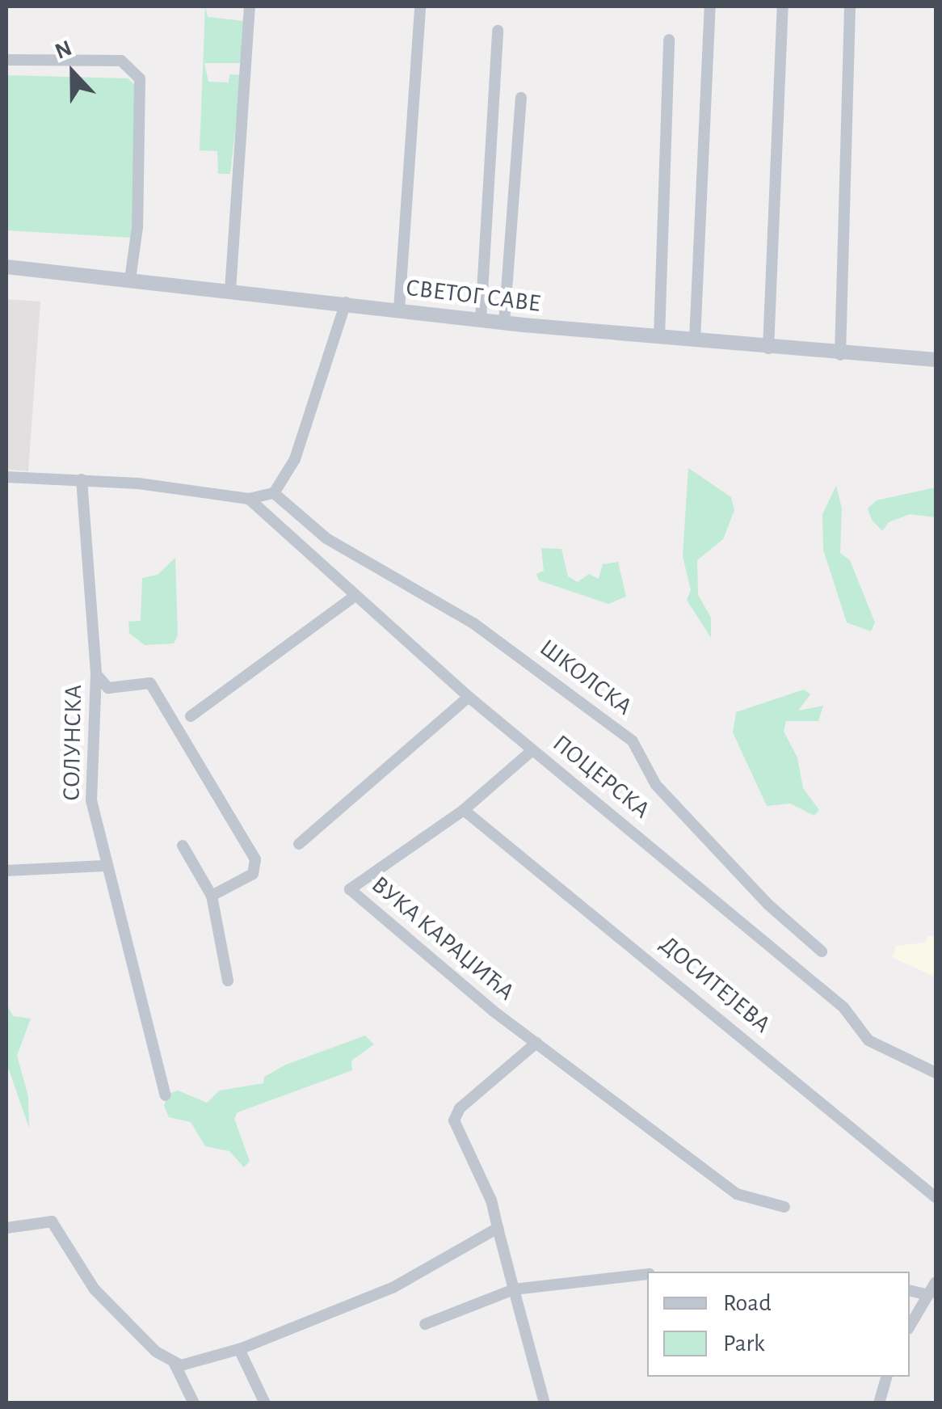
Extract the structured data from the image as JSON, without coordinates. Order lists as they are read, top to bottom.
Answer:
{
  "streets": {
    "street": [
      "СВЕТОГ САВЕ",
      "ШКОЛСКА",
      "СОЛУНСКА",
      "ПОЦЕРСКА",
      "ВУКА КАРАЏИЋА",
      "ДОСИТЕЈЕВА"
    ]
  },
  "crossings": [
    ["ПОЦЕРСКА", "ВУКА КАРАЏИЋА"],
    ["ВУКА КАРАЏИЋА", "ДОСИТЕЈЕВА"]
  ],
  "legend": ["Road", "Park"],
  "north": "top"
}
